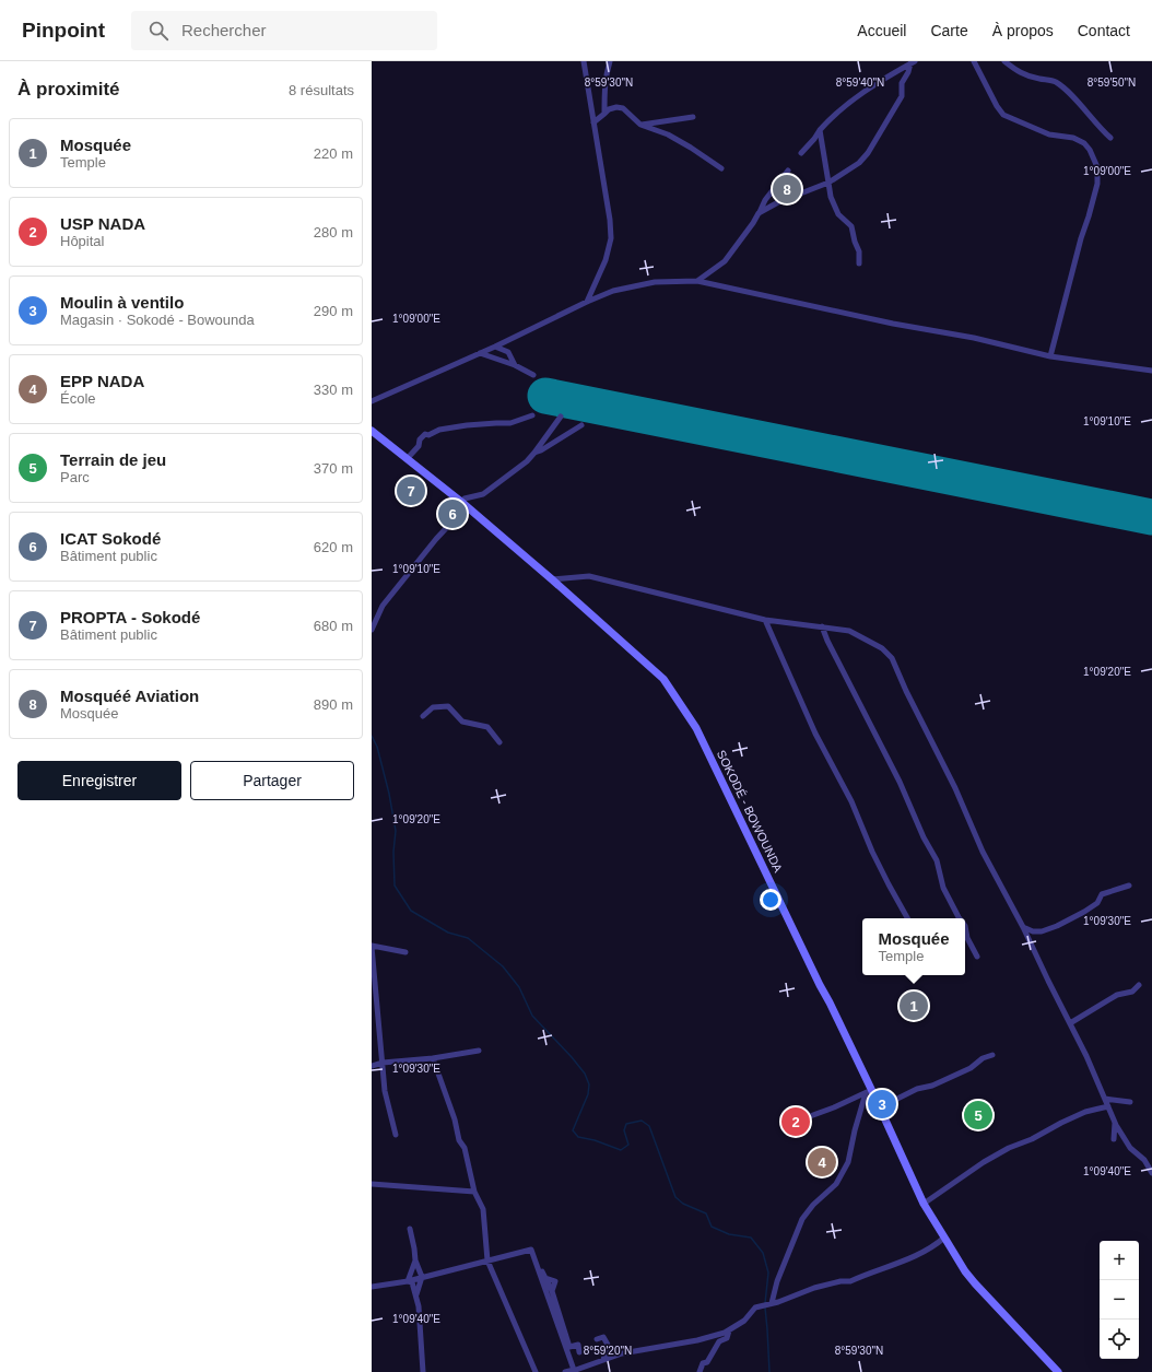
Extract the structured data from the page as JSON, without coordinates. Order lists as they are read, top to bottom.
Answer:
{
  "streets": {
    "main road": ["SOKODÉ - BOWOUNDA"]
  },
  "page": {
    "header": "Pinpoint",
    "search": "Rechercher",
    "nav": [
      "Accueil",
      "Carte",
      "À propos",
      "Contact"
    ],
    "heading": ["À proximité", "8 résultats"],
    "list": [
      {
        "mark": "1",
        "name": "Mosquée",
        "note": "Temple",
        "value": "220 m"
      },
      {
        "mark": "2",
        "name": "USP NADA",
        "note": "Hôpital",
        "value": "280 m"
      },
      {
        "mark": "3",
        "name": "Moulin à ventilo",
        "note": "Magasin · Sokodé - Bowounda",
        "value": "290 m"
      },
      {
        "mark": "4",
        "name": "EPP NADA",
        "note": "École",
        "value": "330 m"
      },
      {
        "mark": "5",
        "name": "Terrain de jeu",
        "note": "Parc",
        "value": "370 m"
      },
      {
        "mark": "6",
        "name": "ICAT Sokodé",
        "note": "Bâtiment public",
        "value": "620 m"
      },
      {
        "mark": "7",
        "name": "PROPTA - Sokodé",
        "note": "Bâtiment public",
        "value": "680 m"
      },
      {
        "mark": "8",
        "name": "Mosquéé Aviation",
        "note": "Mosquée",
        "value": "890 m"
      }
    ],
    "pins": [
      "8",
      "7",
      "6",
      "1",
      "3",
      "5",
      "2",
      "4"
    ],
    "buttons": ["Enregistrer", "Partager"],
    "popup": ["Mosquée", "Temple"],
    "map_buttons": ["+", "−"]
  },
  "coordinates": [
    "8°59'30\"N",
    "8°59'40\"N",
    "8°59'50\"N",
    "1°09'00\"E",
    "1°09'10\"E",
    "1°09'20\"E",
    "1°09'30\"E",
    "1°09'40\"E",
    "8°59'20\"N"
  ]
}
